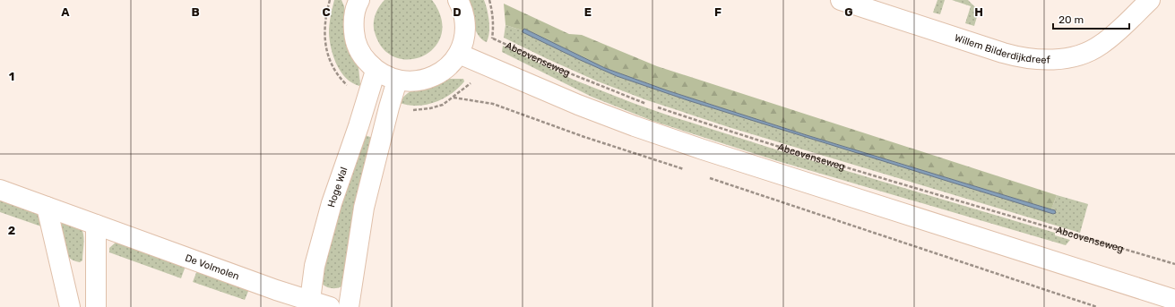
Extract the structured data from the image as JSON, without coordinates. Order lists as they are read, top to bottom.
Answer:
{
  "streets": {
    "street": ["Willem Bilderdijkdreef", "Hoge Wal", "De Volmolen"],
    "path": ["Abcovenseweg"]
  },
  "crossings": [
    ["Hoge Wal", "De Volmolen"]
  ],
  "scale_bar": "20 m",
  "grid": {
    "columns": [
      "A",
      "B",
      "C",
      "D",
      "E",
      "F",
      "G",
      "H"
    ],
    "rows": ["1", "2"]
  }
}
